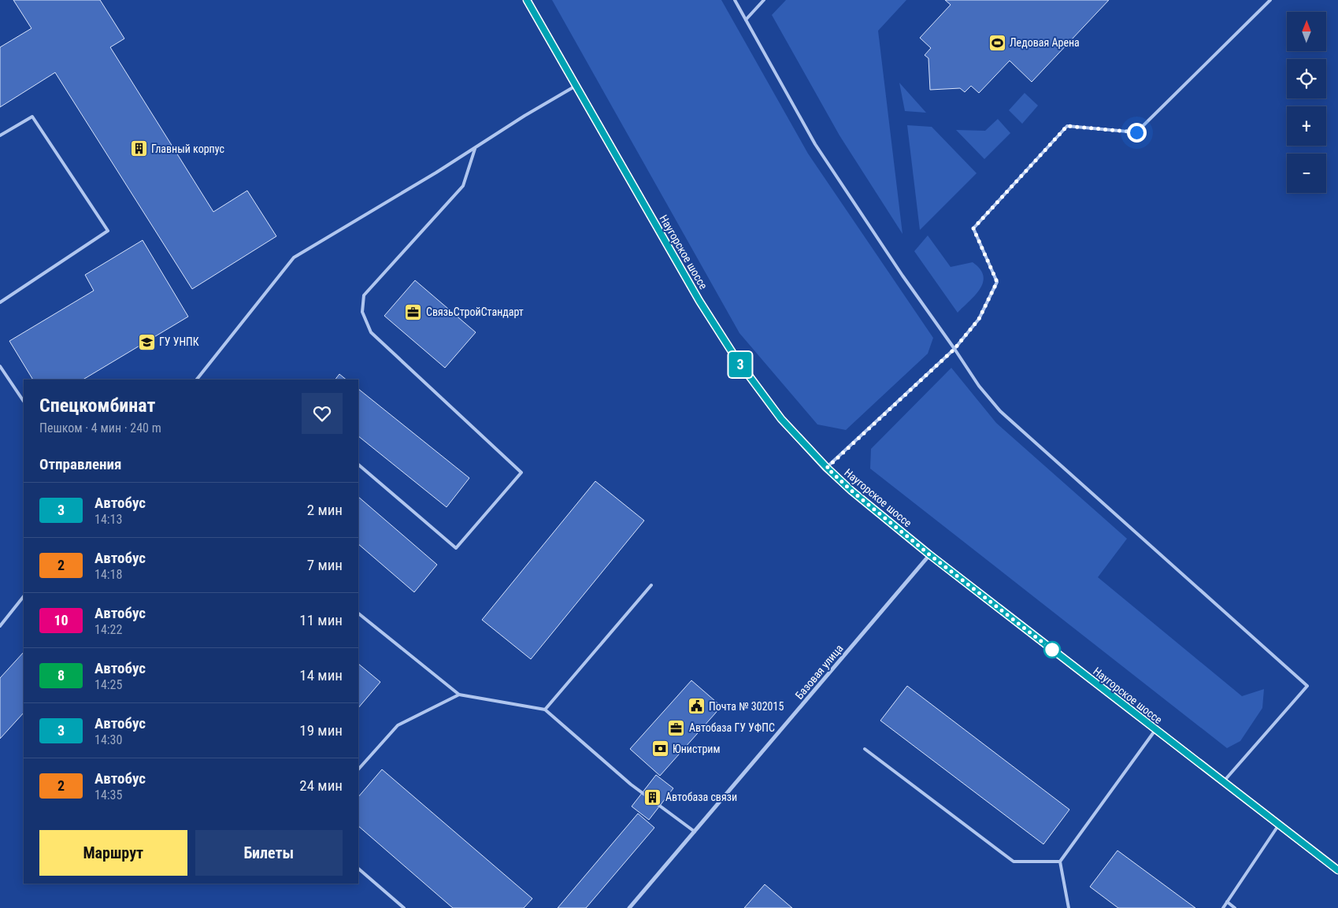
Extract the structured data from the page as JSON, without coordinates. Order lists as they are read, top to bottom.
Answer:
{
  "streets": {
    "main road": ["Наугорское шоссе"],
    "street": ["Базовая улица"]
  },
  "crossings": [
    ["Наугорское шоссе", "Базовая улица"]
  ],
  "places": {
    "sports": ["Ледовая Арена"],
    "building": ["Главный корпус", "Автобаза связи"],
    "office": ["СвязьСтройСтандарт", "Автобаза ГУ УФПС"],
    "school or university": ["ГУ УНПК"],
    "public building": ["Почта № 302015"],
    "bank": ["Юнистрим"]
  },
  "lines": ["bus line 3"],
  "north": "top",
  "page": {
    "on_map": "3",
    "map_buttons": ["+", "−"],
    "heading": [
      ["Спецкомбинат", "Пешком · 4 мин · 240 m"],
      "Отправления"
    ],
    "list": [
      {
        "mark": "3",
        "name": "Автобус",
        "note": "14:13",
        "value": "2 мин"
      },
      {
        "mark": "2",
        "name": "Автобус",
        "note": "14:18",
        "value": "7 мин"
      },
      {
        "mark": "10",
        "name": "Автобус",
        "note": "14:22",
        "value": "11 мин"
      },
      {
        "mark": "8",
        "name": "Автобус",
        "note": "14:25",
        "value": "14 мин"
      },
      {
        "mark": "3",
        "name": "Автобус",
        "note": "14:30",
        "value": "19 мин"
      },
      {
        "mark": "2",
        "name": "Автобус",
        "note": "14:35",
        "value": "24 мин"
      }
    ],
    "buttons": ["Маршрут", "Билеты"]
  }
}
